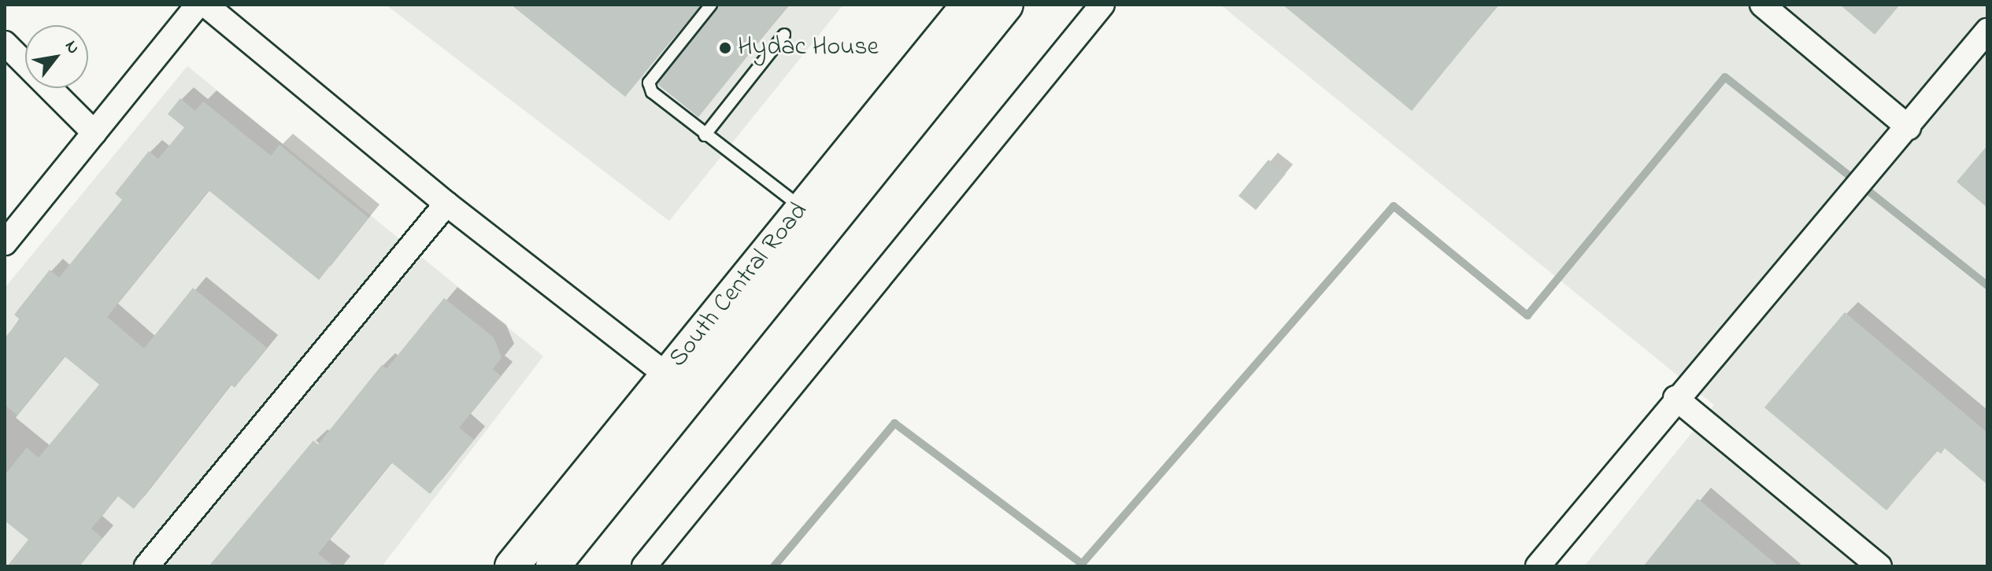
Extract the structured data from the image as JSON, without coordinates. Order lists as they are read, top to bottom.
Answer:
{
  "streets": {
    "main road": ["South Central Road"]
  },
  "places": ["Hydac House"],
  "north": "top right"
}
